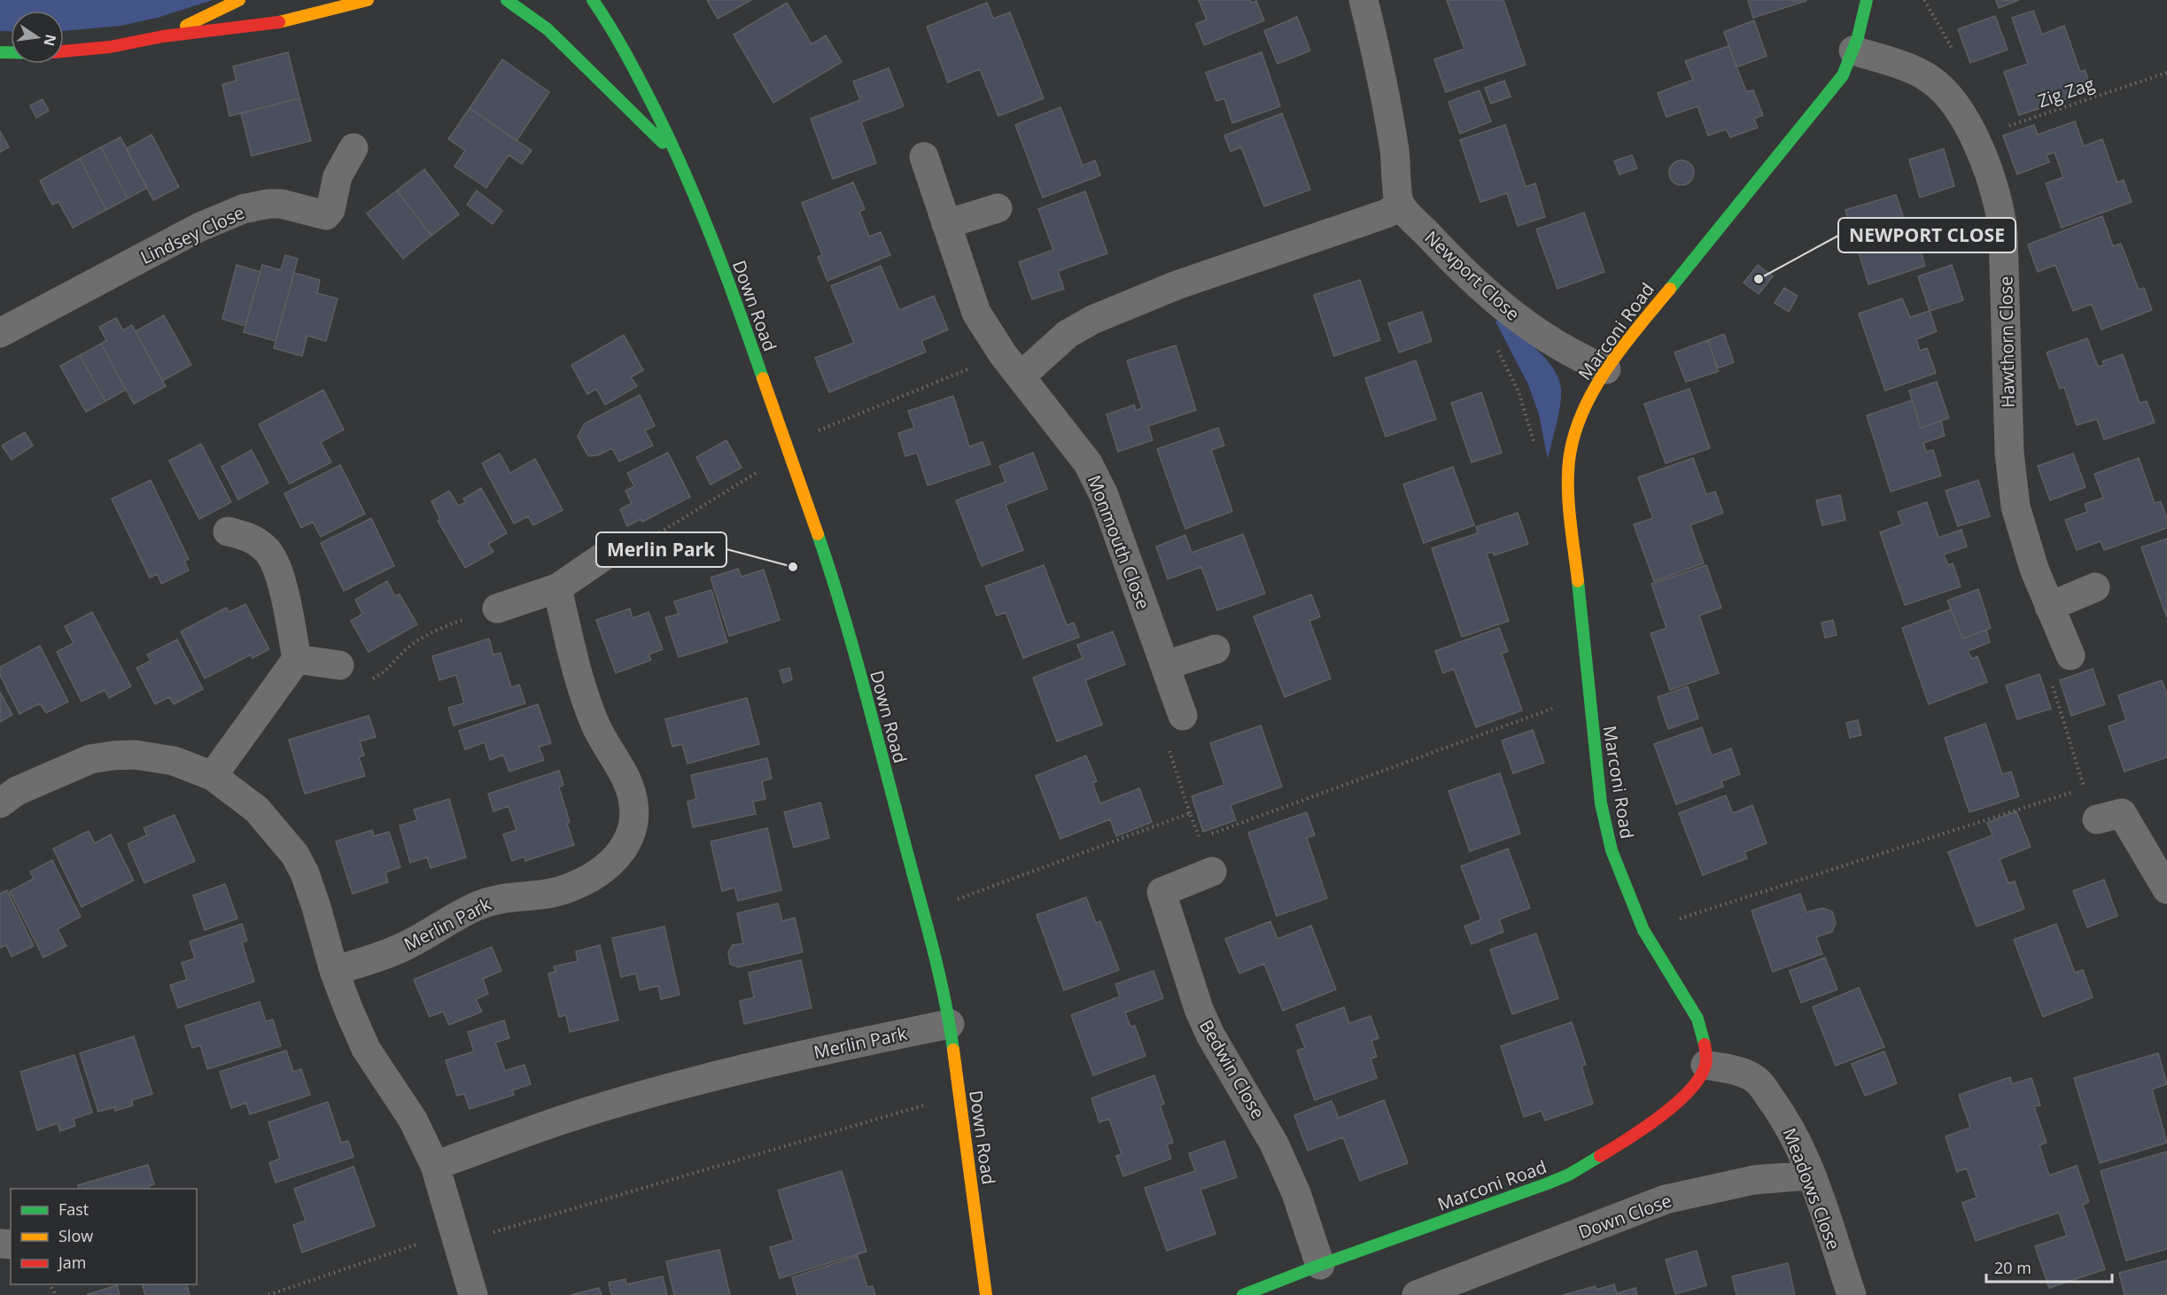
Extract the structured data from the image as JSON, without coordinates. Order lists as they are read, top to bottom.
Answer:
{
  "streets": {
    "street": [
      "Lindsey Close",
      "Newport Close",
      "Down Road",
      "Marconi Road",
      "Hawthorn Close",
      "Monmouth Close",
      "Merlin Park",
      "Bedwin Close",
      "Meadows Close",
      "Down Close"
    ],
    "path": ["Zig Zag"]
  },
  "crossings": [
    ["Zig Zag", "Hawthorn Close"],
    ["Newport Close", "Marconi Road"],
    ["Down Road", "Merlin Park"],
    ["Marconi Road", "Hawthorn Close"],
    ["Marconi Road", "Bedwin Close"],
    ["Marconi Road", "Meadows Close"],
    ["Meadows Close", "Down Close"]
  ],
  "places": ["NEWPORT CLOSE", "Merlin Park"],
  "legend": ["Fast", "Slow", "Jam"],
  "scale_bar": "20 m",
  "north": "right"
}
